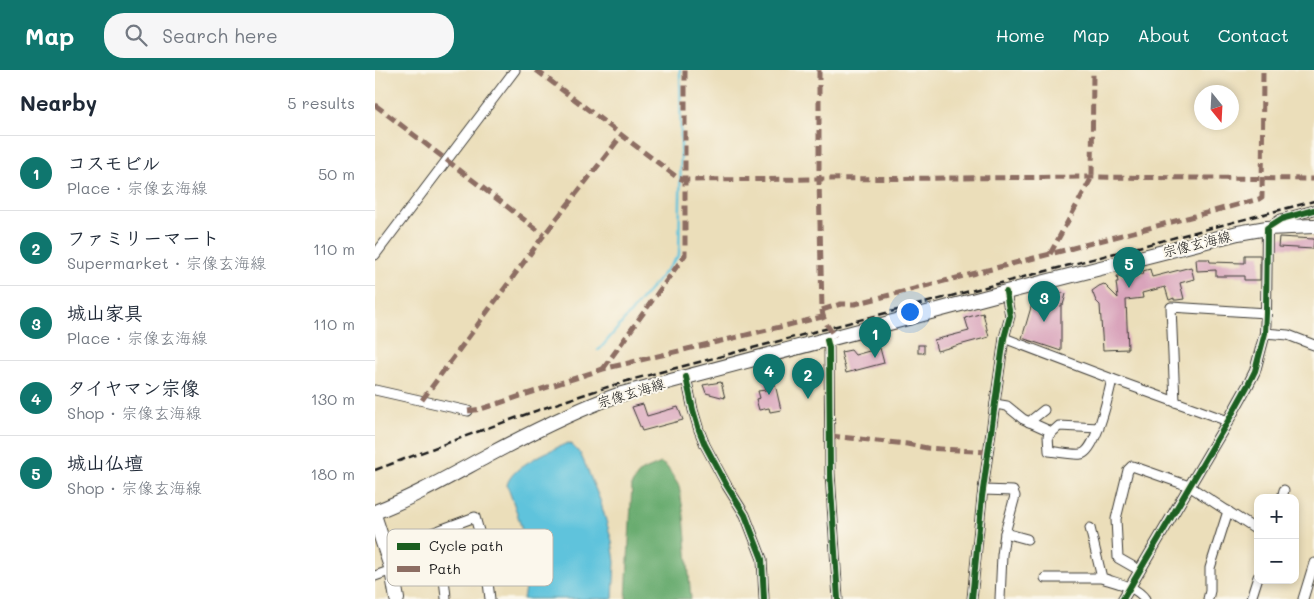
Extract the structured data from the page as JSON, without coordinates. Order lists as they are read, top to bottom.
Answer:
{
  "streets": {
    "main road": ["宗像玄海線"]
  },
  "legend": ["Cycle path", "Path"],
  "north": "bottom",
  "page": {
    "header": "Map",
    "search": "Search here",
    "nav": [
      "Home",
      "Map",
      "About",
      "Contact"
    ],
    "heading": ["Nearby", "5 results"],
    "list": [
      {
        "mark": "1",
        "name": "コスモビル",
        "note": "Place · 宗像玄海線",
        "value": "50 m"
      },
      {
        "mark": "2",
        "name": "ファミリーマート",
        "note": "Supermarket · 宗像玄海線",
        "value": "110 m"
      },
      {
        "mark": "3",
        "name": "城山家具",
        "note": "Place · 宗像玄海線",
        "value": "110 m"
      },
      {
        "mark": "4",
        "name": "タイヤマン宗像",
        "note": "Shop · 宗像玄海線",
        "value": "130 m"
      },
      {
        "mark": "5",
        "name": "城山仏壇",
        "note": "Shop · 宗像玄海線",
        "value": "180 m"
      }
    ],
    "pins": [
      "5",
      "3",
      "1",
      "4",
      "2"
    ],
    "map_buttons": ["+", "−"]
  }
}
